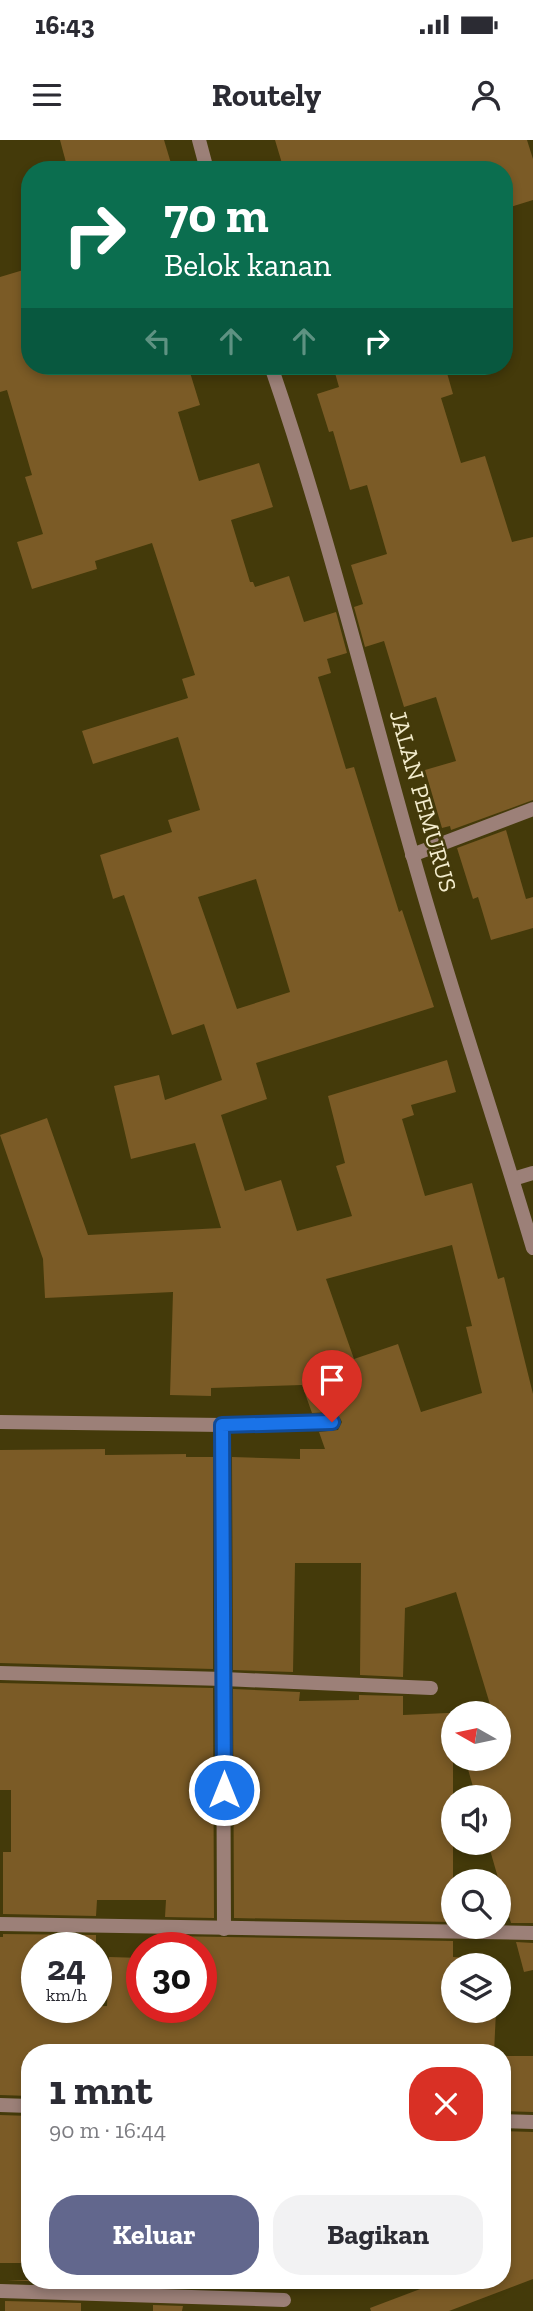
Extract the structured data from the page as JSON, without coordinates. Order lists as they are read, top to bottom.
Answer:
{
  "streets": {
    "street": ["JALAN PEMURUS"]
  },
  "north": "left",
  "page": {
    "status": "16:43",
    "header": "Routely",
    "turn": ["70 m", "Belok kanan"],
    "speed": "24 km/h",
    "limit": "30",
    "heading": ["1 mnt", "90 m · 16:44"],
    "buttons": ["Keluar", "Bagikan"]
  }
}
